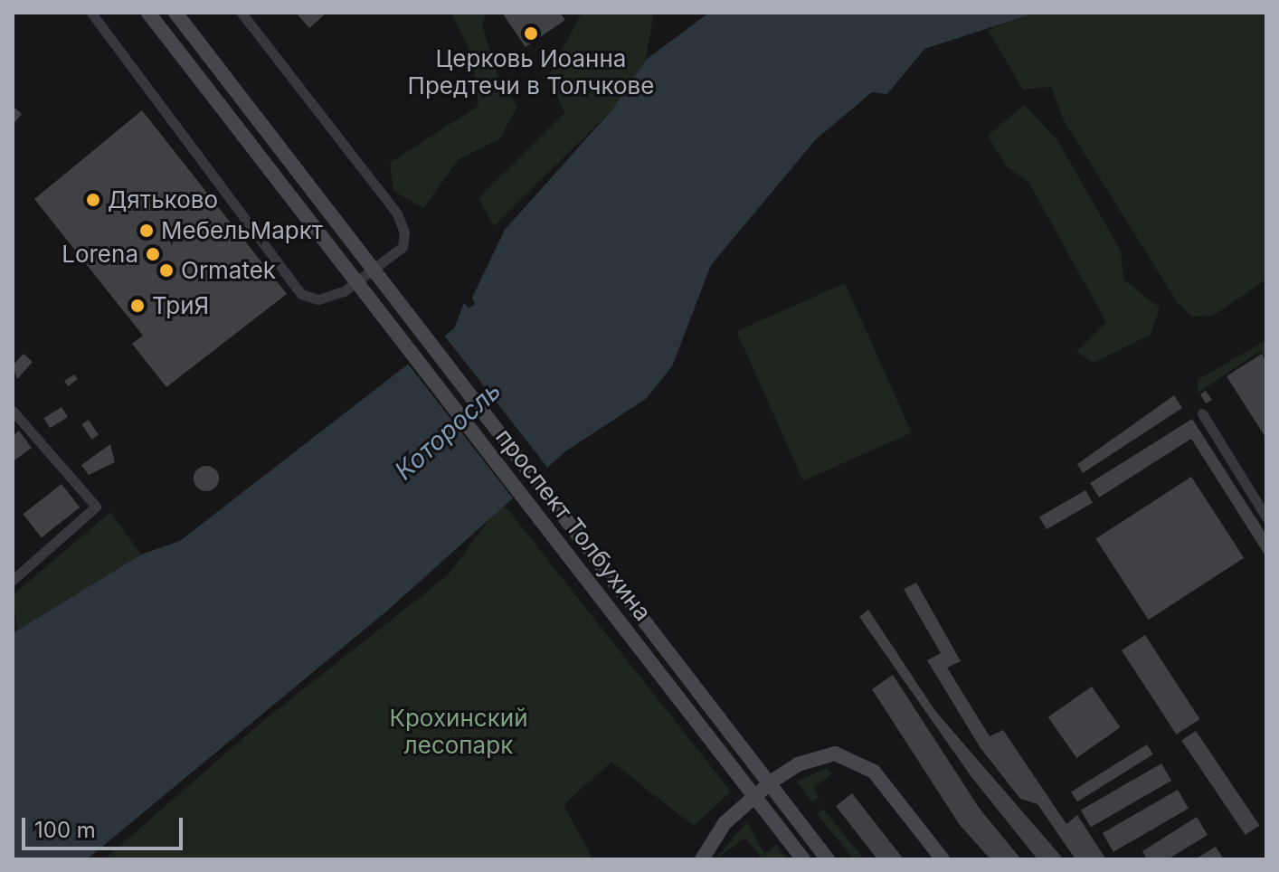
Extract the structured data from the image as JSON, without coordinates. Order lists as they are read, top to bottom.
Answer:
{
  "streets": {
    "main road": ["проспект Толбухина"]
  },
  "water": ["Которосль"],
  "parks": ["Крохинский лесопарк"],
  "places": [
    "Церковь Иоанна Предтечи в Толчкове",
    "Дятьково",
    "МебельМаркт",
    "Lorena",
    "Ormatek",
    "ТриЯ"
  ],
  "scale_bar": "100 m"
}
